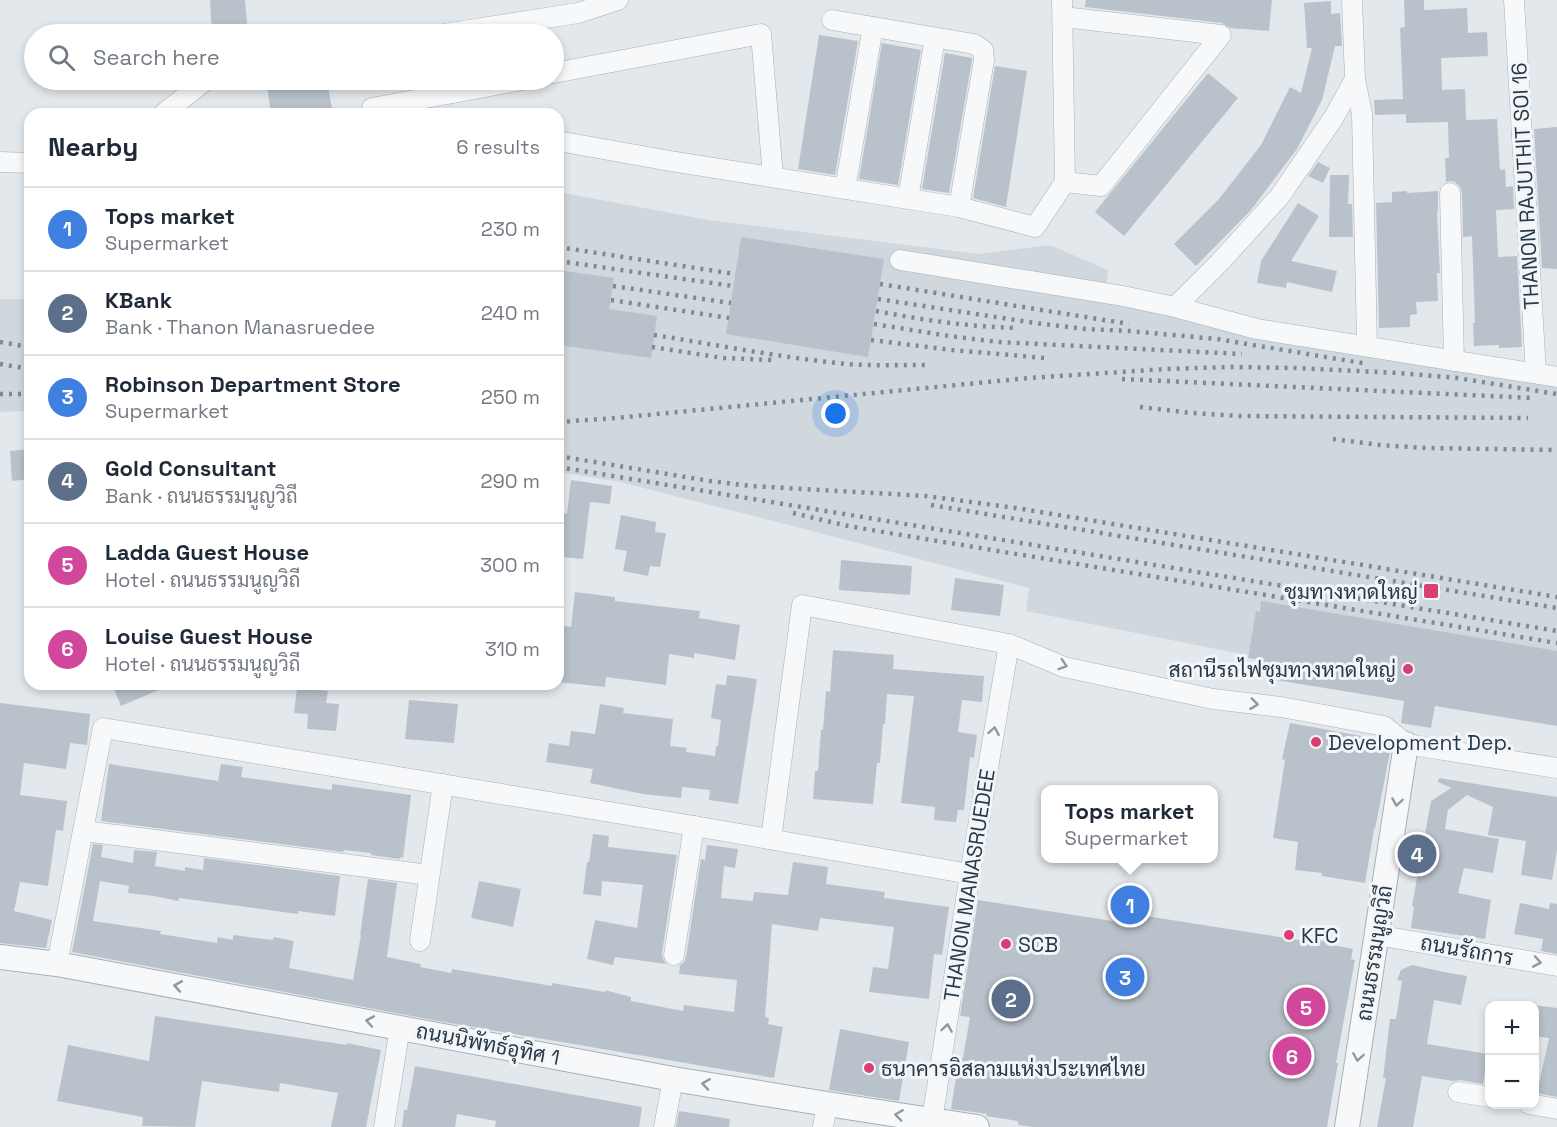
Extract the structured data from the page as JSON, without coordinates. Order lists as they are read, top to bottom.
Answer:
{
  "streets": {
    "street": [
      "THANON RAJUTHIT SOI 16",
      "THANON MANASRUEDEE",
      "ถนนรัถการ",
      "ถนนธรรมนูญวิถี",
      "ถนนนิพัทธ์อุทิศ 1"
    ]
  },
  "crossings": [
    ["THANON MANASRUEDEE", "ถนนนิพัทธ์อุทิศ 1"],
    ["ถนนรัถการ", "ถนนธรรมนูญวิถี"]
  ],
  "one_way": ["THANON MANASRUEDEE", "ถนนรัถการ", "ถนนธรรมนูญวิถี"],
  "places": {
    "transit": ["ชุมทางหาดใหญ่"],
    "other": [
      "สถานีรถไฟชุมทางหาดใหญ่",
      "Development Dep.",
      "KFC",
      "SCB",
      "ธนาคารอิสลามแห่งประเทศไทย"
    ]
  },
  "page": {
    "search": "Search here",
    "heading": ["Nearby", "6 results"],
    "list": [
      {
        "mark": "1",
        "name": "Tops market",
        "note": "Supermarket",
        "value": "230 m"
      },
      {
        "mark": "2",
        "name": "KBank",
        "note": "Bank · Thanon Manasruedee",
        "value": "240 m"
      },
      {
        "mark": "3",
        "name": "Robinson Department Store",
        "note": "Supermarket",
        "value": "250 m"
      },
      {
        "mark": "4",
        "name": "Gold Consultant",
        "note": "Bank · ถนนธรรมนูญวิถี",
        "value": "290 m"
      },
      {
        "mark": "5",
        "name": "Ladda Guest House",
        "note": "Hotel · ถนนธรรมนูญวิถี",
        "value": "300 m"
      },
      {
        "mark": "6",
        "name": "Louise Guest House",
        "note": "Hotel · ถนนธรรมนูญวิถี",
        "value": "310 m"
      }
    ],
    "popup": ["Tops market", "Supermarket"],
    "pins": [
      "4",
      "1",
      "3",
      "2",
      "5",
      "6"
    ],
    "map_buttons": ["+", "−"]
  }
}
